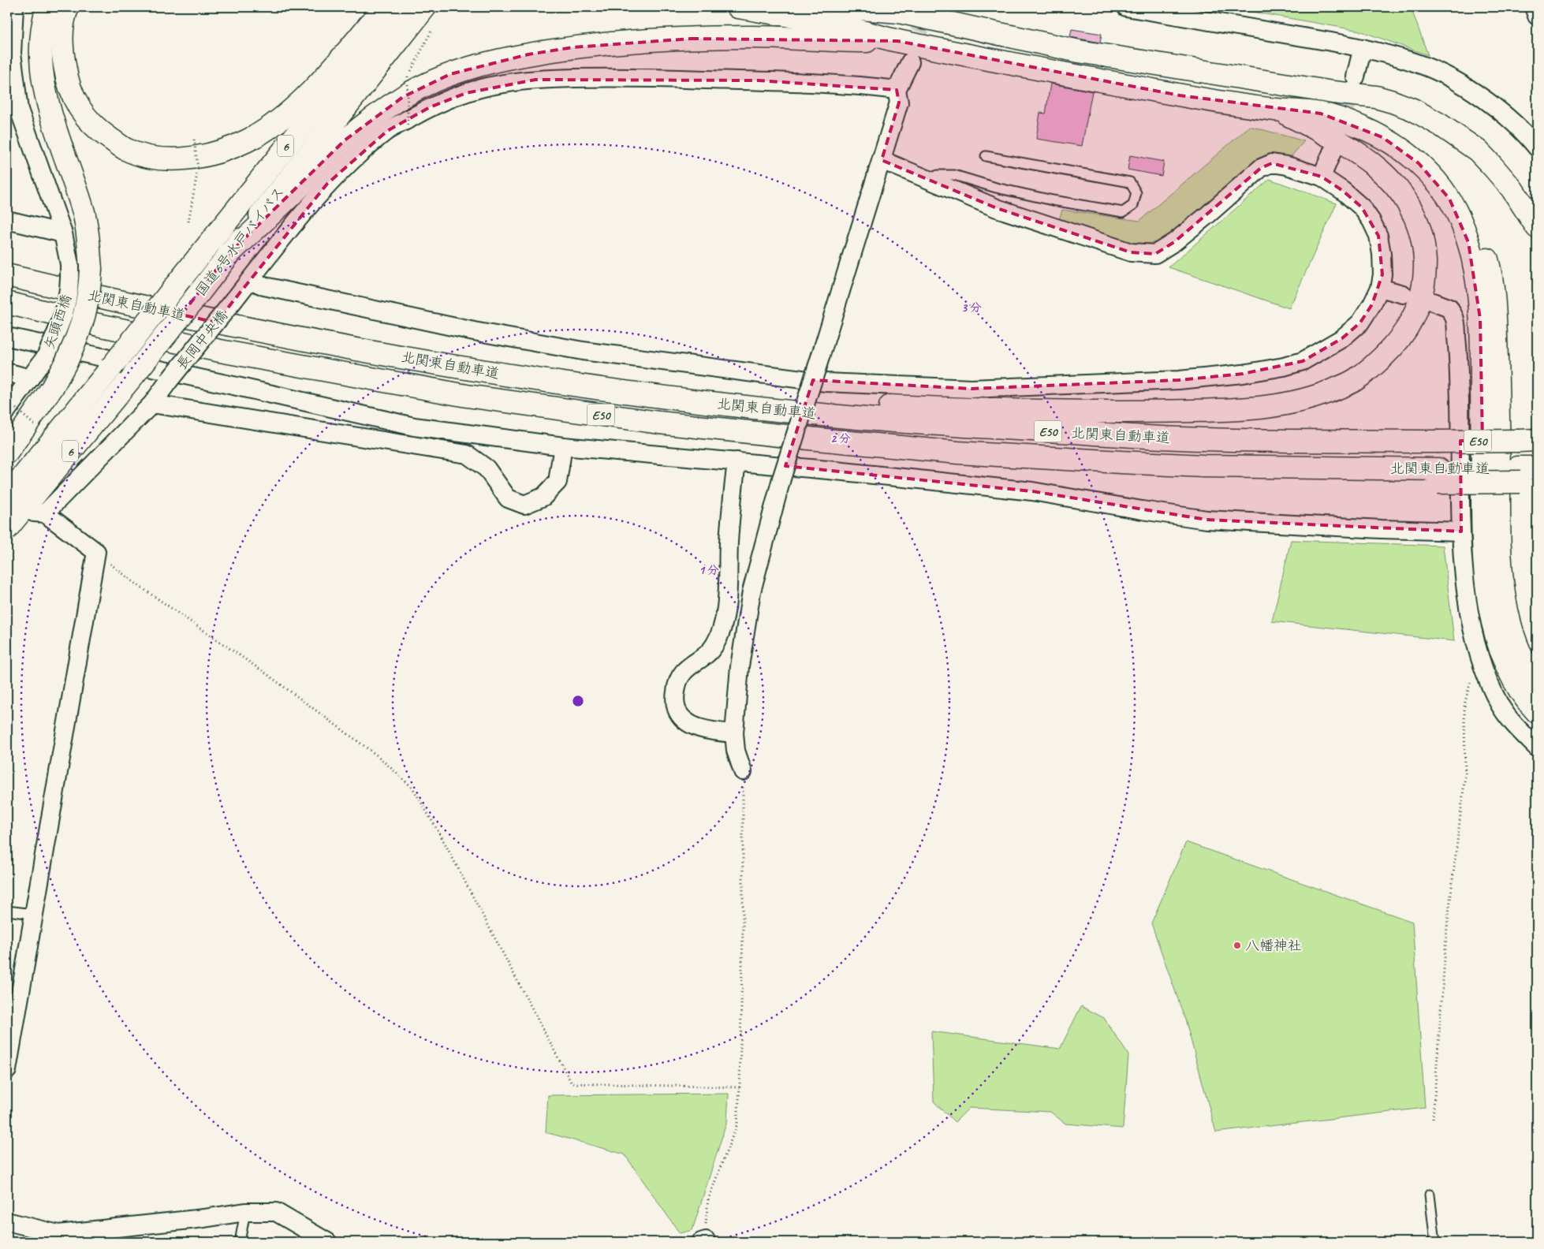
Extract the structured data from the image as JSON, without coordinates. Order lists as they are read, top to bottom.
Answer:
{
  "streets": {
    "highway": [
      "6",
      "国道6号水戸バイパス",
      "北関東自動車道",
      "E50"
    ],
    "street": ["矢頭西橋", "長岡中央橋"]
  },
  "places": ["八幡神社"],
  "rings": ["3 分", "2 分", "1 分"]
}
